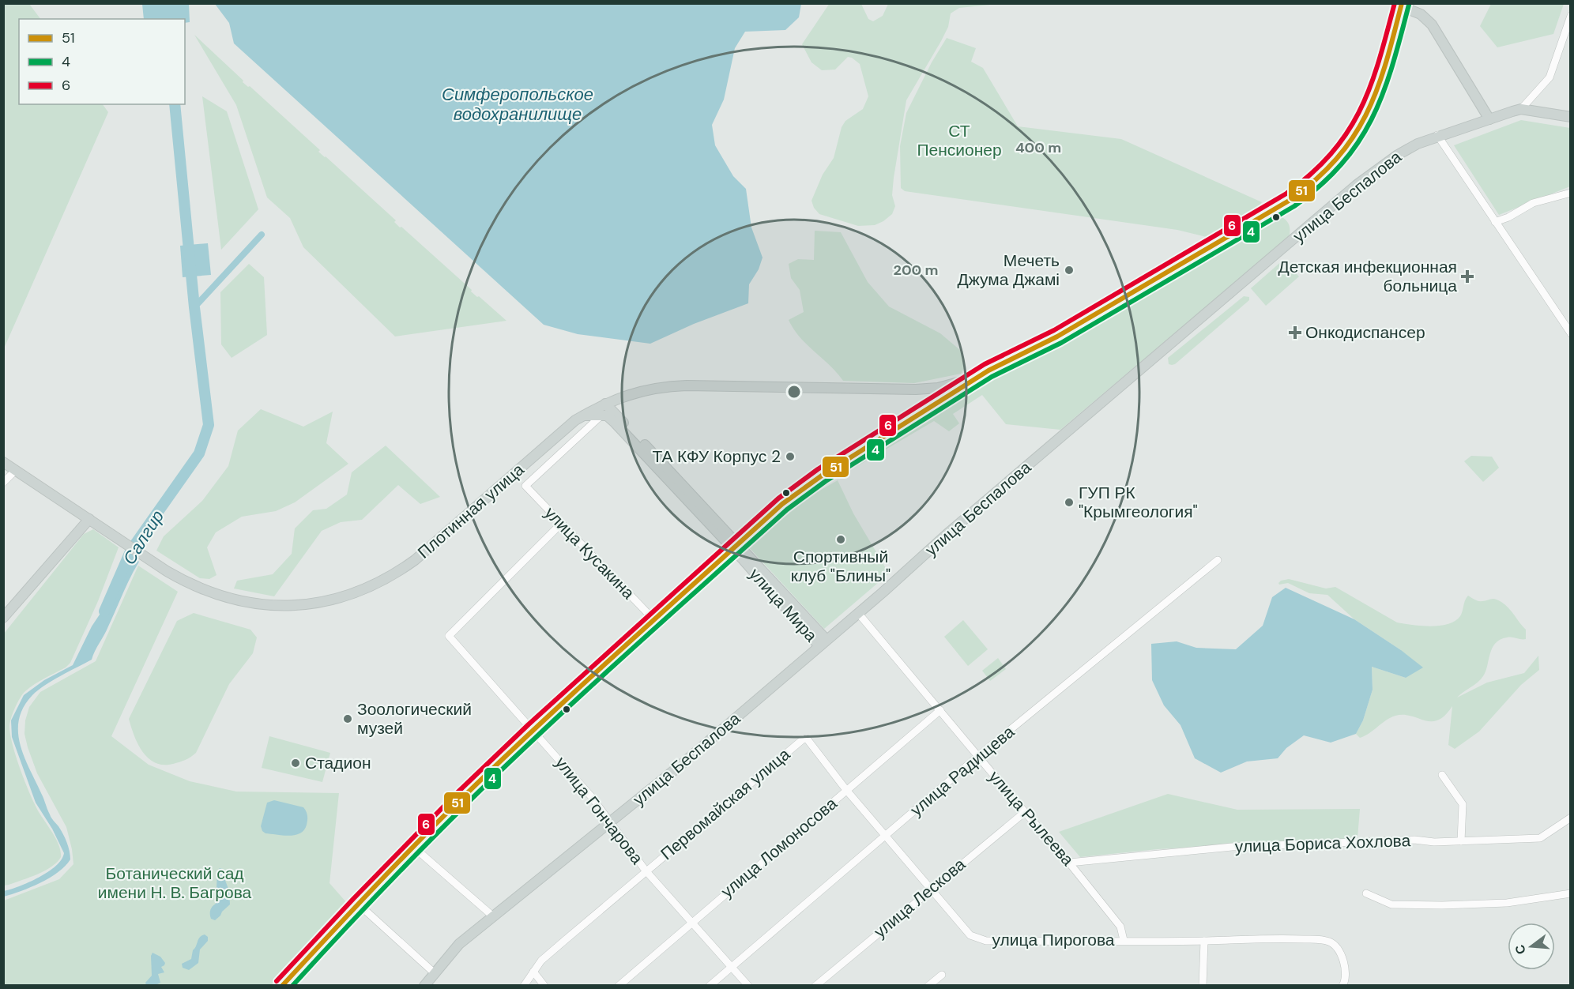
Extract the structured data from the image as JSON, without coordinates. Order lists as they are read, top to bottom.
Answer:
{
  "streets": {
    "main road": ["улица Беспалова", "Плотинная улица", "улица Мира"],
    "street": [
      "улица Кусакина",
      "улица Радищева",
      "Первомайская улица",
      "улица Гончарова",
      "улица Рылеева",
      "улица Бориса Хохлова",
      "улица Ломоносова",
      "улица Лескова",
      "улица Пирогова"
    ]
  },
  "crossings": [
    ["улица Беспалова", "улица Мира"],
    ["улица Беспалова", "улица Гончарова"],
    ["улица Беспалова", "улица Рылеева"],
    ["Плотинная улица", "улица Кусакина"],
    ["Плотинная улица", "улица Мира"],
    ["улица Кусакина", "улица Гончарова"],
    ["улица Радищева", "улица Гончарова"],
    ["улица Радищева", "улица Рылеева"],
    ["улица Радищева", "улица Пирогова"],
    ["Первомайская улица", "улица Гончарова"],
    ["Первомайская улица", "улица Пирогова"],
    ["улица Гончарова", "улица Ломоносова"],
    ["улица Рылеева", "улица Бориса Хохлова"],
    ["улица Рылеева", "улица Ломоносова"],
    ["улица Рылеева", "улица Лескова"],
    ["улица Рылеева", "улица Пирогова"],
    ["улица Ломоносова", "улица Пирогова"],
    ["улица Лескова", "улица Пирогова"]
  ],
  "water": ["Симферопольское водохранилище", "Салгир"],
  "parks": ["СТ Пенсионер", "Ботанический сад имени Н. В. Багрова"],
  "places": {
    "other": [
      "Мечеть Джума Джамі",
      "ТА КФУ Корпус 2",
      "ГУП РК \"Крымгеология\"",
      "Спортивный клуб \"Блины\"",
      "Зоологический музей",
      "Стадион"
    ],
    "health": ["Детская инфекционная больница", "Онкодиспансер"]
  },
  "lines": ["transit line 51", "transit line 6", "transit line 4"],
  "legend": ["51", "4", "6"],
  "north": "left",
  "rings": ["400 m", "200 m"]
}
